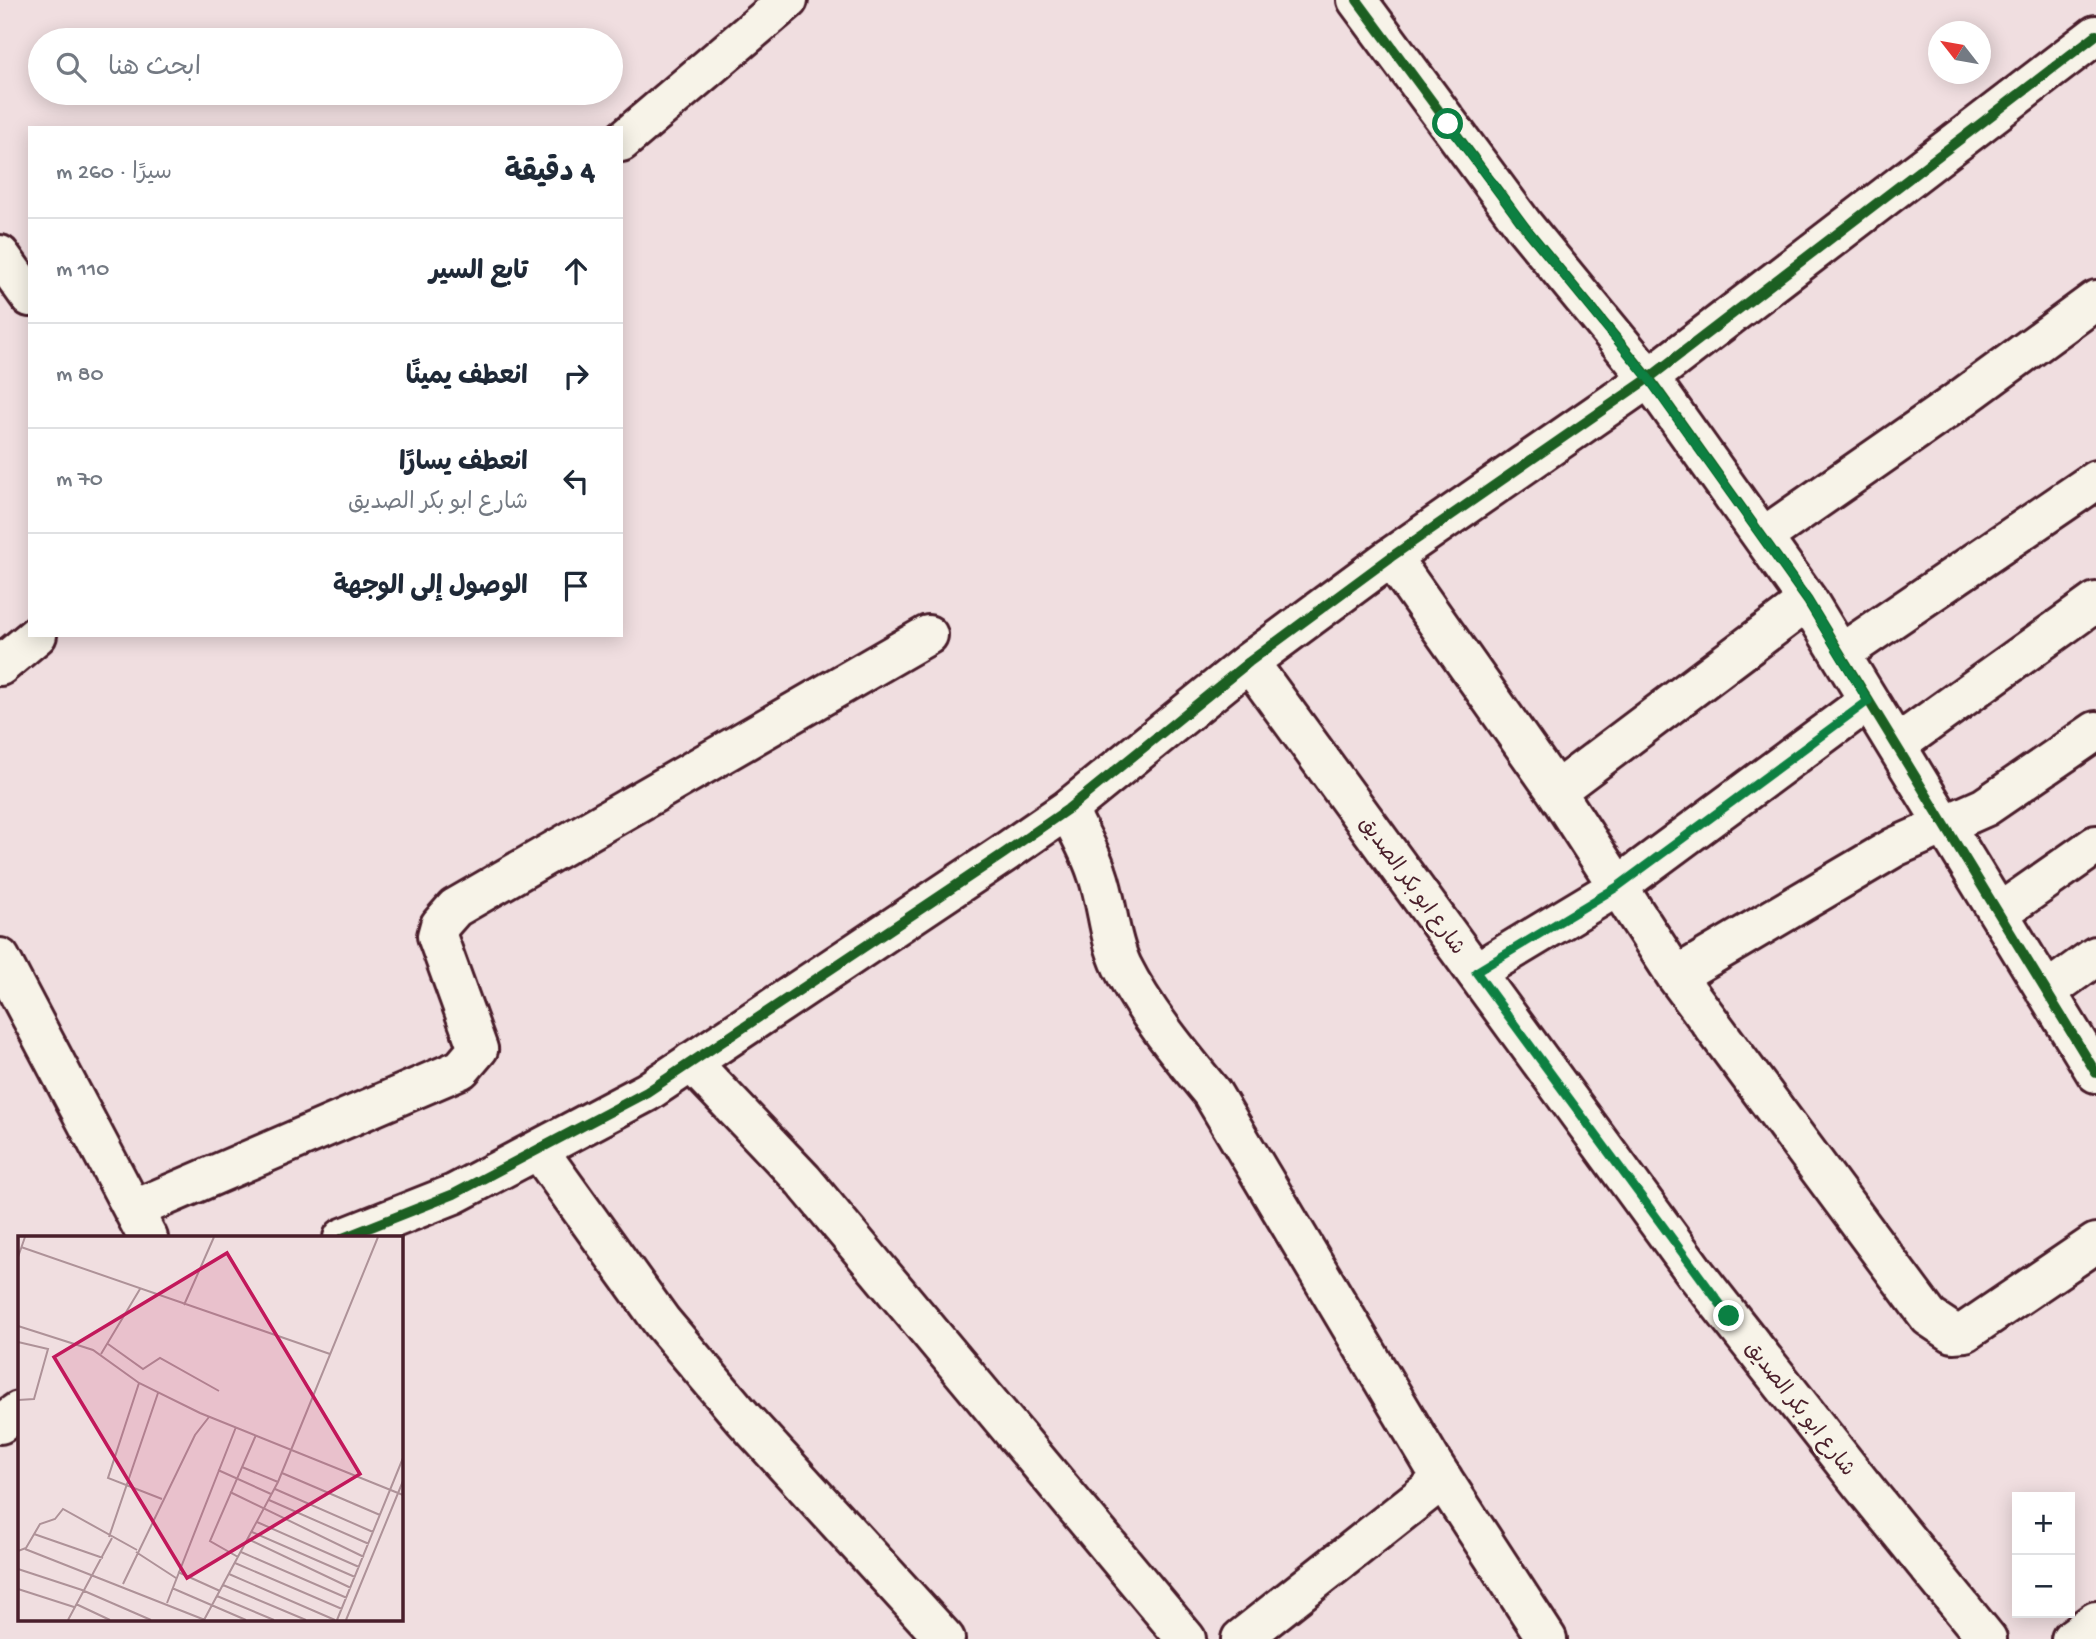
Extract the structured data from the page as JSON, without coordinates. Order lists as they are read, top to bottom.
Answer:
{
  "streets": {
    "street": ["شارع ابو بكر الصديق"]
  },
  "north": "top left",
  "page": {
    "search": "ابحث هنا",
    "heading": ["4 دقيقة", "سيرًا · 260 m"],
    "list": [
      ["تابع السير", "110 m"],
      ["انعطف يمينًا", "80 m"],
      ["انعطف يسارًا", "شارع ابو بكر الصديق", "70 m"],
      "الوصول إلى الوجهة"
    ],
    "map_buttons": ["+", "−"]
  }
}
